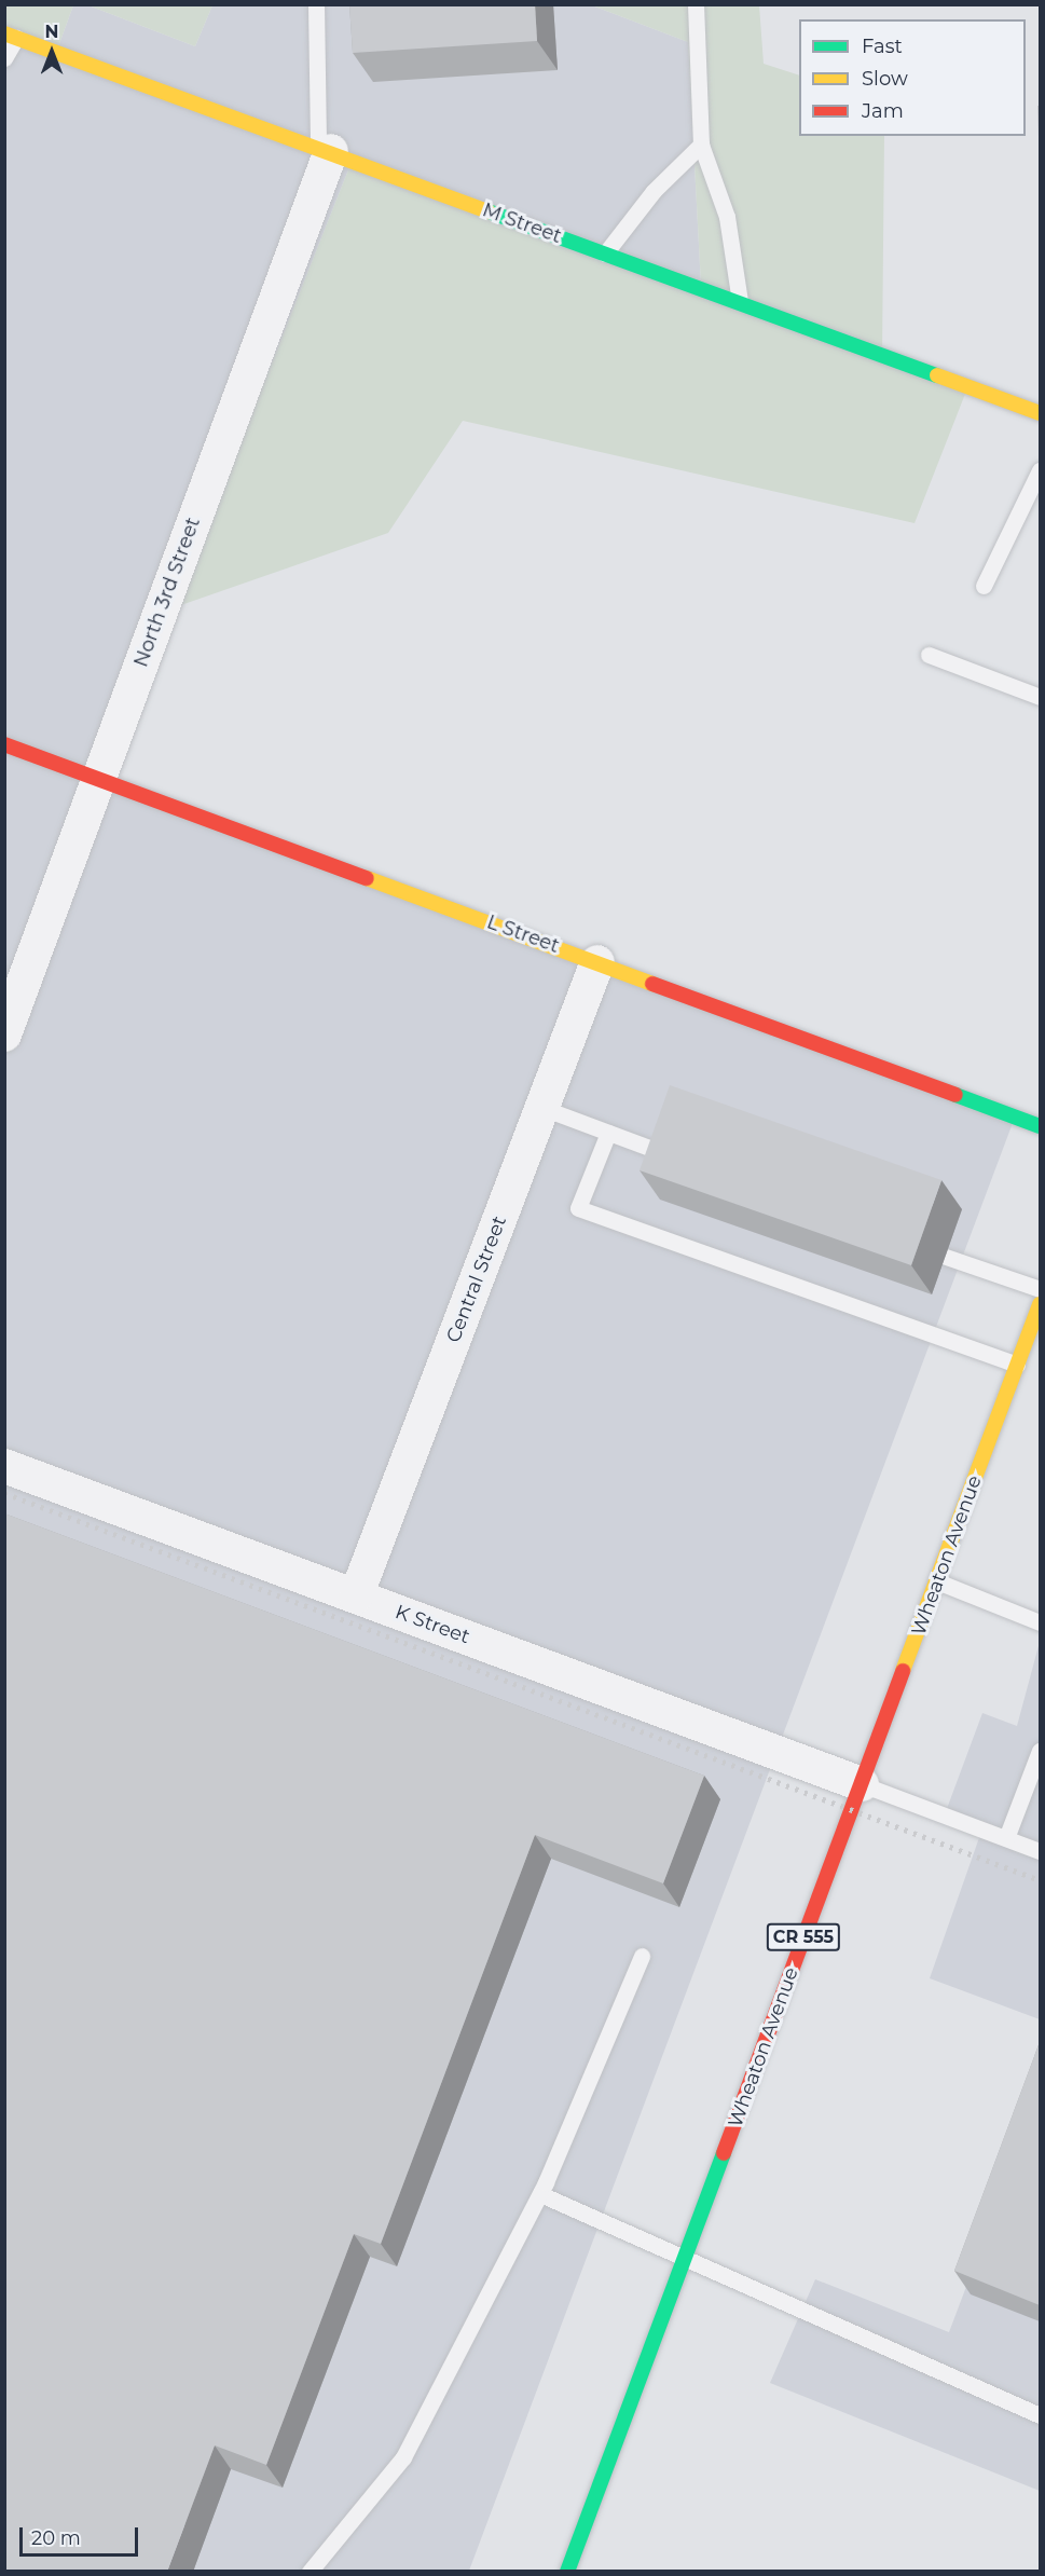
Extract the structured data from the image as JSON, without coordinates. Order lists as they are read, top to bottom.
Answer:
{
  "streets": {
    "street": [
      "M Street",
      "North 3rd Street",
      "L Street",
      "Central Street",
      "Wheaton Avenue",
      "K Street",
      "CR 555"
    ]
  },
  "crossings": [
    ["M Street", "North 3rd Street"],
    ["North 3rd Street", "L Street"],
    ["L Street", "Central Street"],
    ["Central Street", "K Street"],
    ["Wheaton Avenue", "K Street"]
  ],
  "legend": ["Fast", "Slow", "Jam"],
  "scale_bar": "20 m",
  "north": "top"
}
